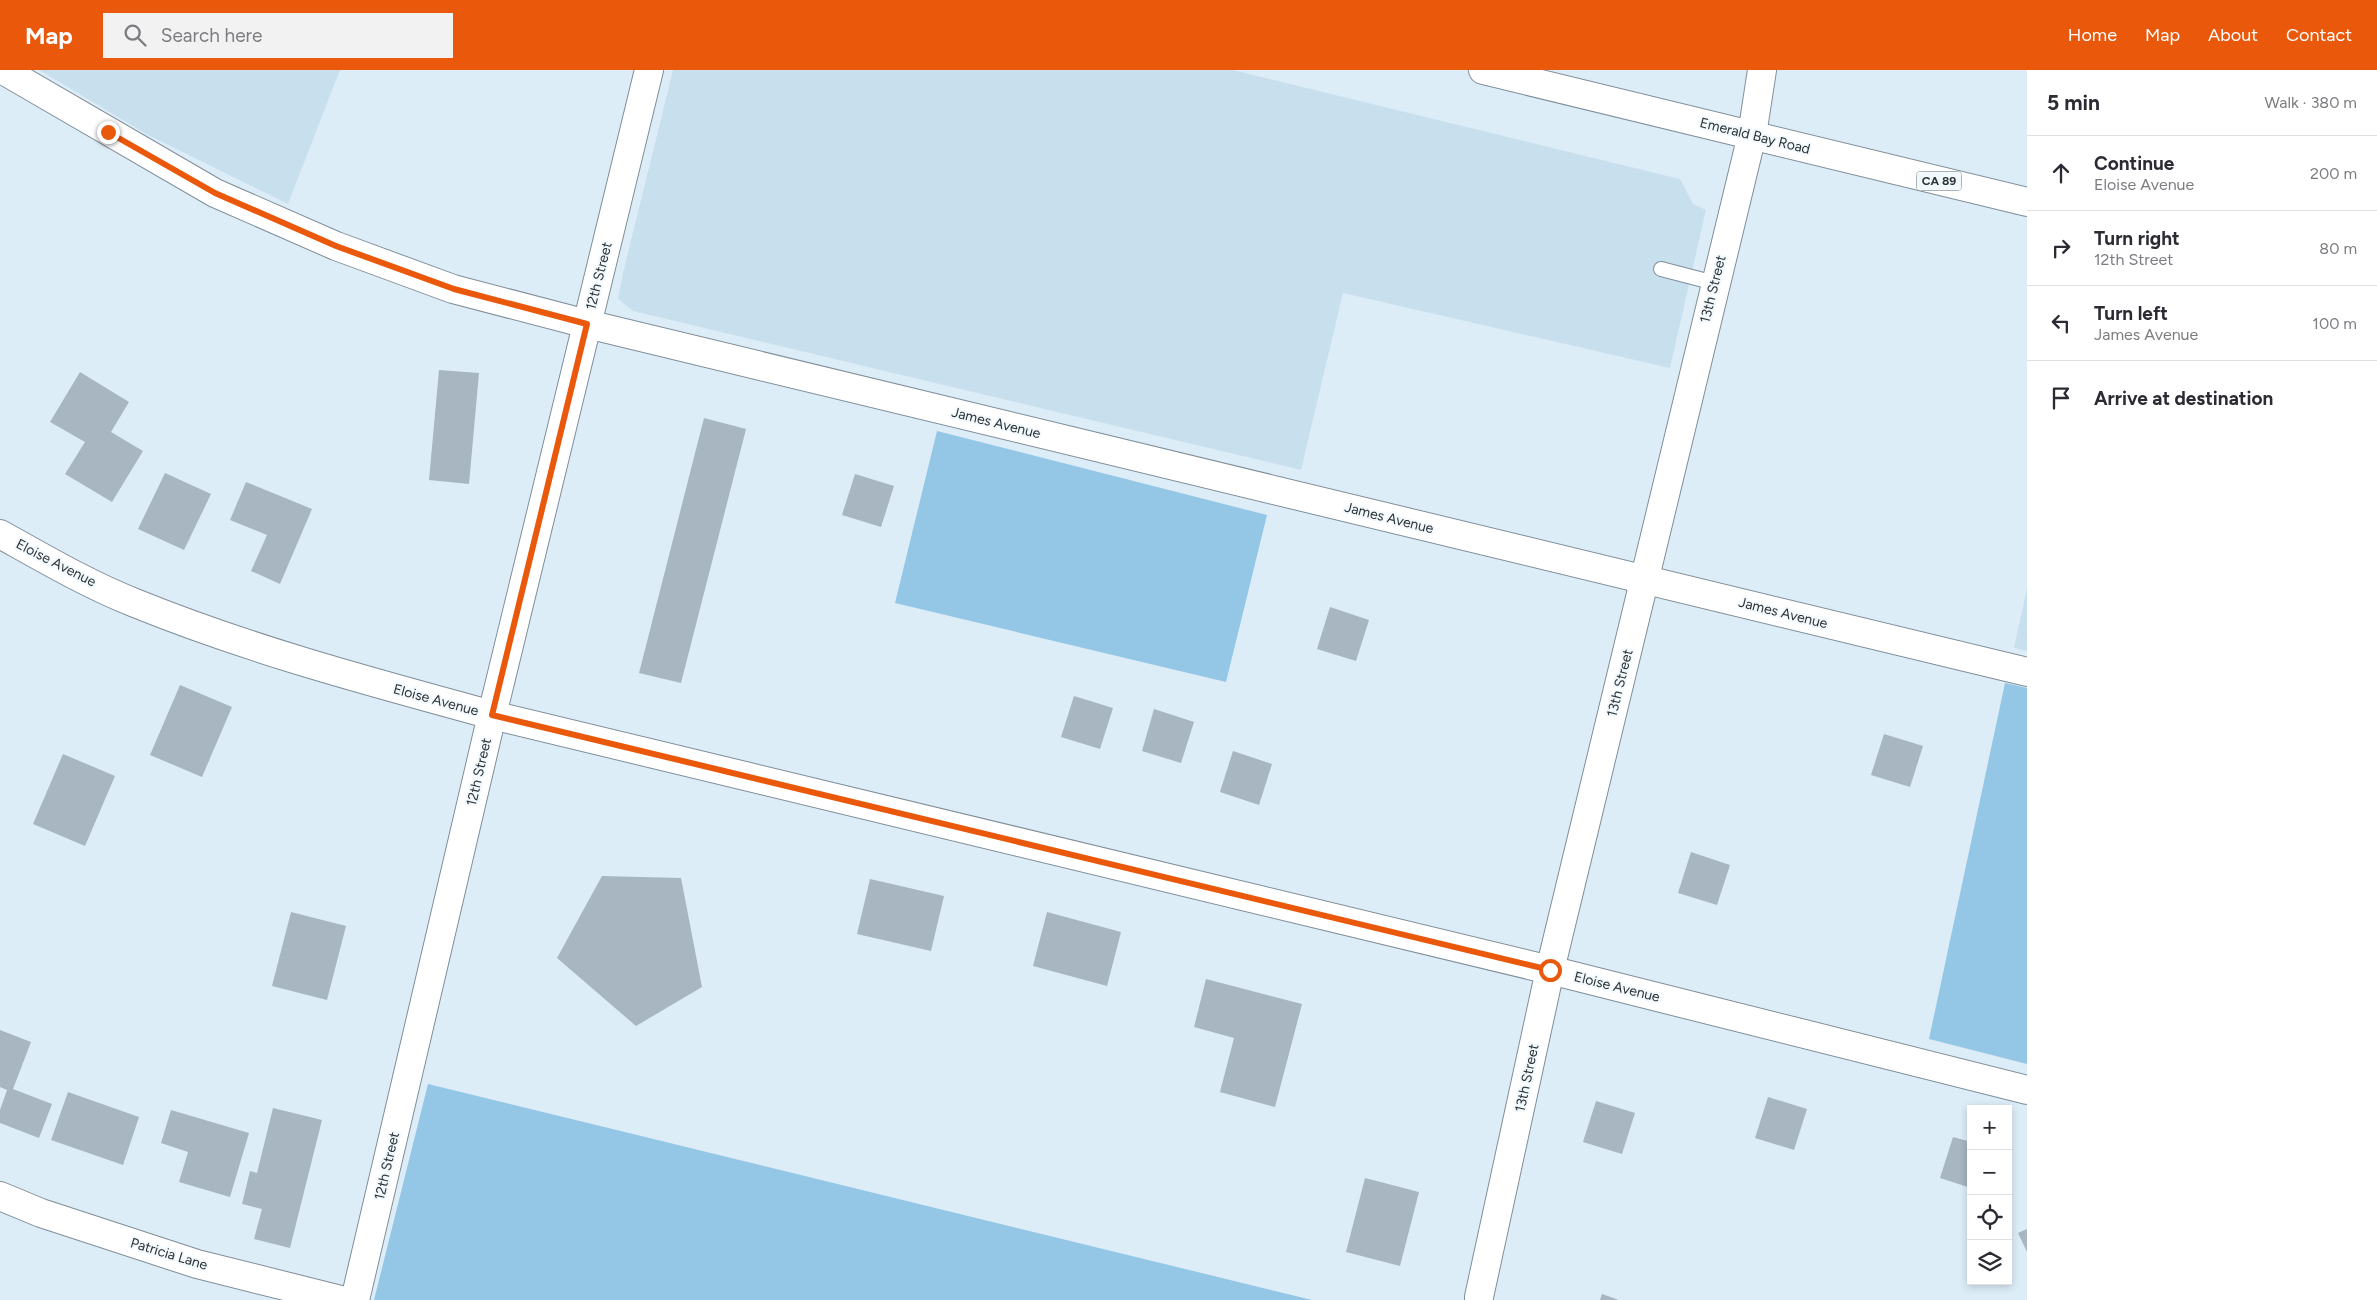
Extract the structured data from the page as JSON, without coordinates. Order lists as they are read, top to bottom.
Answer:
{
  "streets": {
    "street": [
      "Emerald Bay Road",
      "CA 89",
      "12th Street",
      "13th Street",
      "James Avenue",
      "Eloise Avenue",
      "Patricia Lane"
    ]
  },
  "crossings": [
    ["Emerald Bay Road", "13th Street"],
    ["12th Street", "James Avenue"],
    ["12th Street", "Eloise Avenue"],
    ["13th Street", "James Avenue"],
    ["13th Street", "Eloise Avenue"]
  ],
  "page": {
    "header": "Map",
    "search": "Search here",
    "nav": [
      "Home",
      "Map",
      "About",
      "Contact"
    ],
    "heading": ["5 min", "Walk · 380 m"],
    "list": [
      ["Continue", "Eloise Avenue", "200 m"],
      ["Turn right", "12th Street", "80 m"],
      ["Turn left", "James Avenue", "100 m"],
      "Arrive at destination"
    ],
    "map_buttons": ["+", "−"]
  }
}
